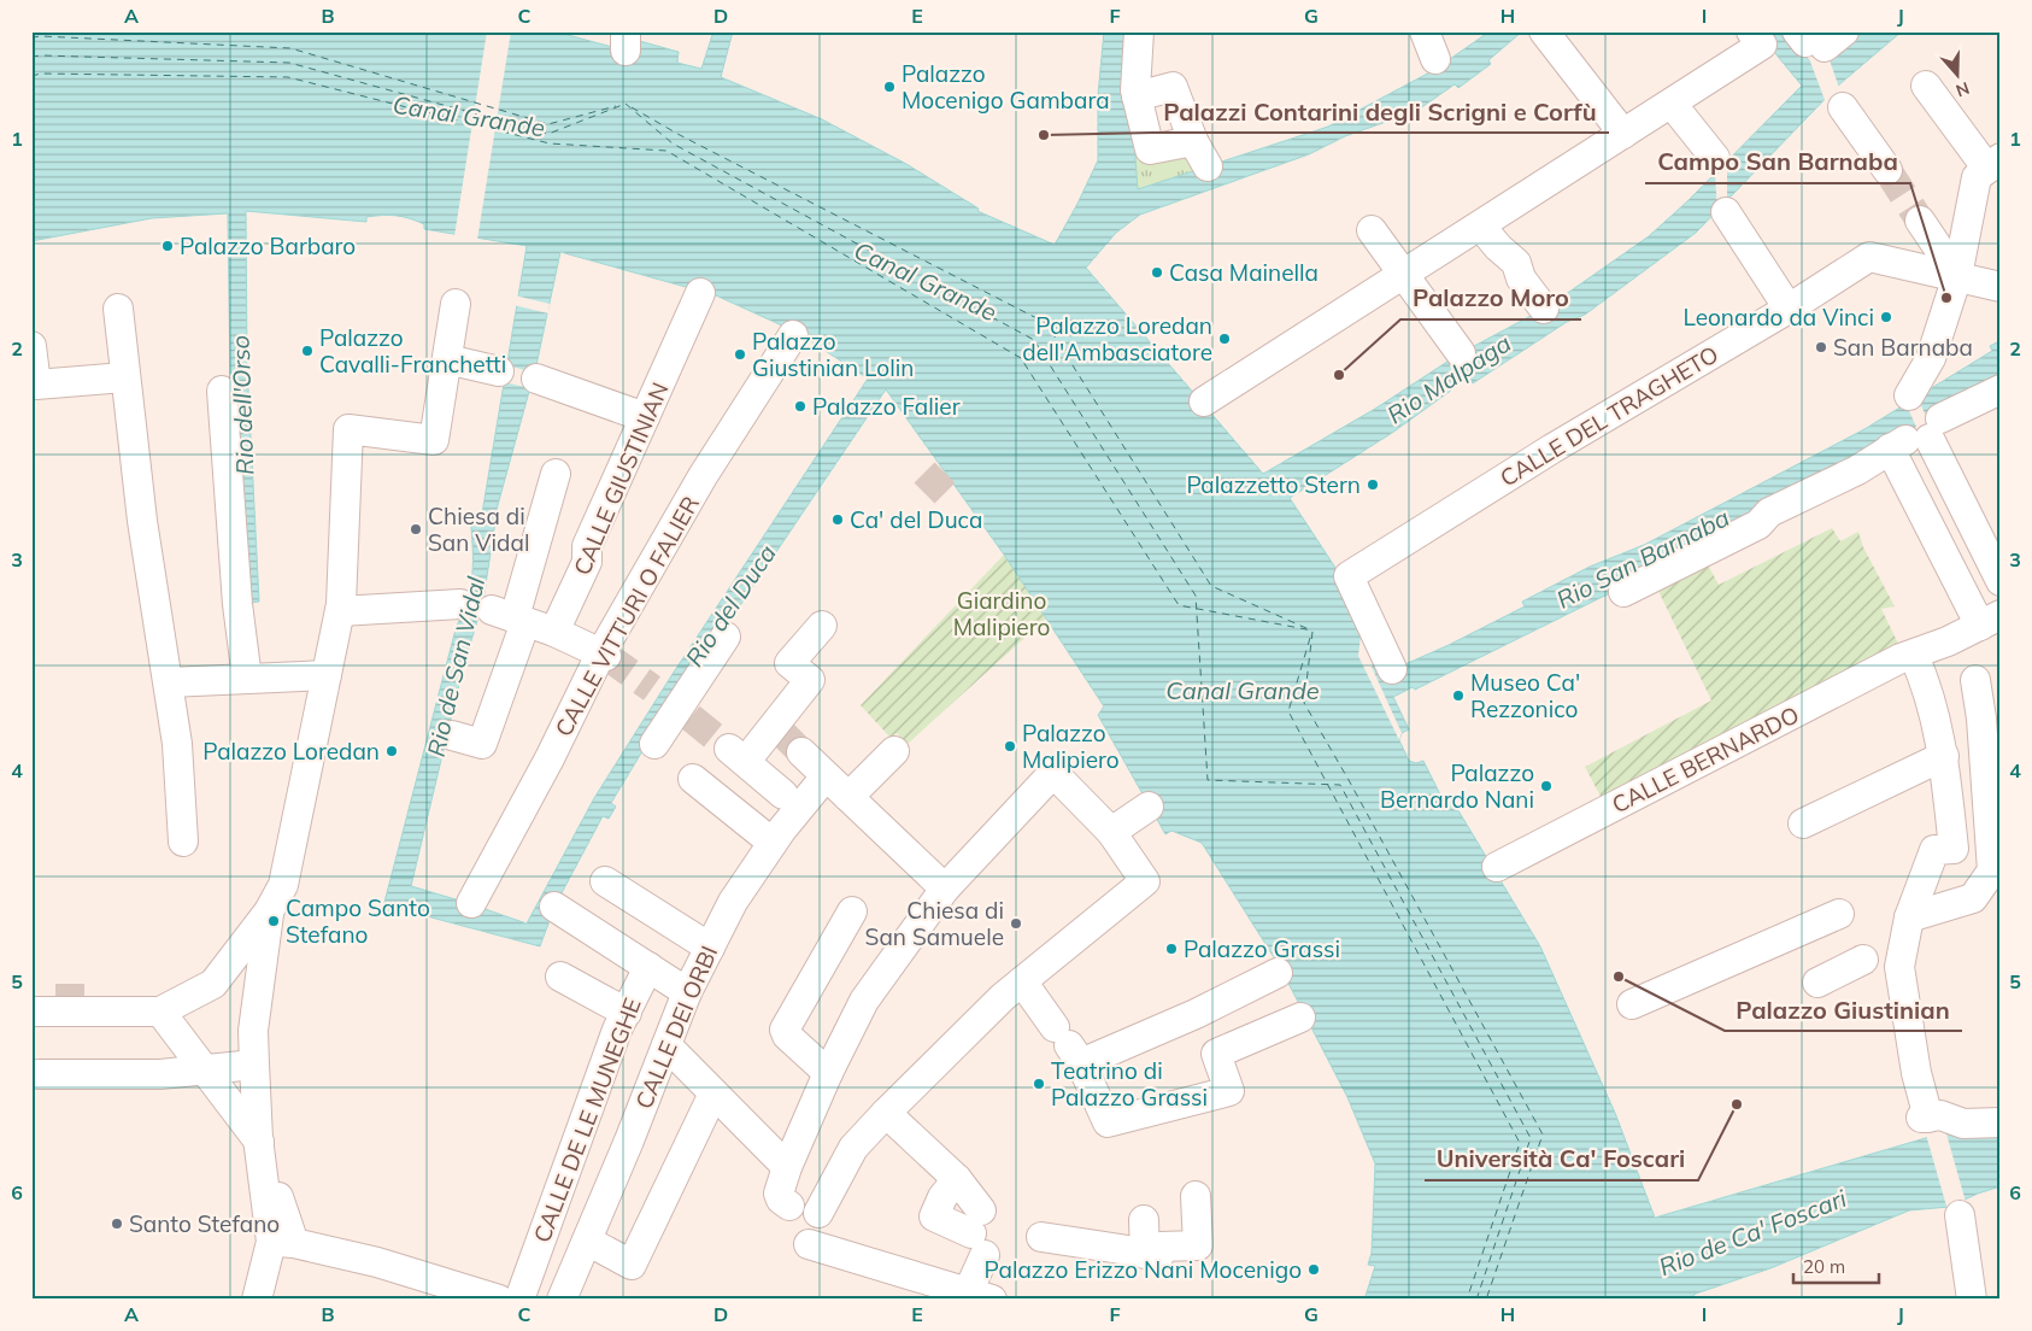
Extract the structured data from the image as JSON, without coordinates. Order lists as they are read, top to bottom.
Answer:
{
  "streets": {
    "street": [
      "CALLE DEL TRAGHETO",
      "CALLE GIUSTINIAN",
      "CALLE VITTURI O FALIER",
      "CALLE BERNARDO",
      "CALLE DEI ORBI",
      "CALLE DE LE MUNEGHE"
    ]
  },
  "water": [
    "Canal Grande",
    "Rio Malpaga",
    "Rio dell'Orso",
    "Rio San Barnaba",
    "Rio del Duca",
    "Rio de San Vidal",
    "Rio de Ca' Foscari"
  ],
  "parks": ["Giardino Malipiero"],
  "places": [
    "Palazzo Mocenigo Gambara",
    "Palazzi Contarini degli Scrigni e Corfù",
    "Palazzo Barbaro",
    "Casa Mainella",
    "Campo San Barnaba",
    "Leonardo da Vinci",
    "Palazzo Loredan dell'Ambasciatore",
    "San Barnaba",
    "Palazzo Cavalli-Franchetti",
    "Palazzo Giustinian Lolin",
    "Palazzo Moro",
    "Palazzo Falier",
    "Palazzetto Stern",
    "Ca' del Duca",
    "Chiesa di San Vidal",
    "Museo Ca' Rezzonico",
    "Palazzo Malipiero",
    "Palazzo Loredan",
    "Palazzo Bernardo Nani",
    "Campo Santo Stefano",
    "Chiesa di San Samuele",
    "Palazzo Grassi",
    "Palazzo Giustinian",
    "Teatrino di Palazzo Grassi",
    "Università Ca' Foscari",
    "Santo Stefano",
    "Palazzo Erizzo Nani Mocenigo"
  ],
  "scale_bar": "20 m",
  "north": "bottom",
  "grid": {
    "columns": [
      "A",
      "B",
      "C",
      "D",
      "E",
      "F",
      "G",
      "H",
      "I",
      "J"
    ],
    "rows": [
      "1",
      "2",
      "3",
      "4",
      "5",
      "6"
    ]
  }
}
